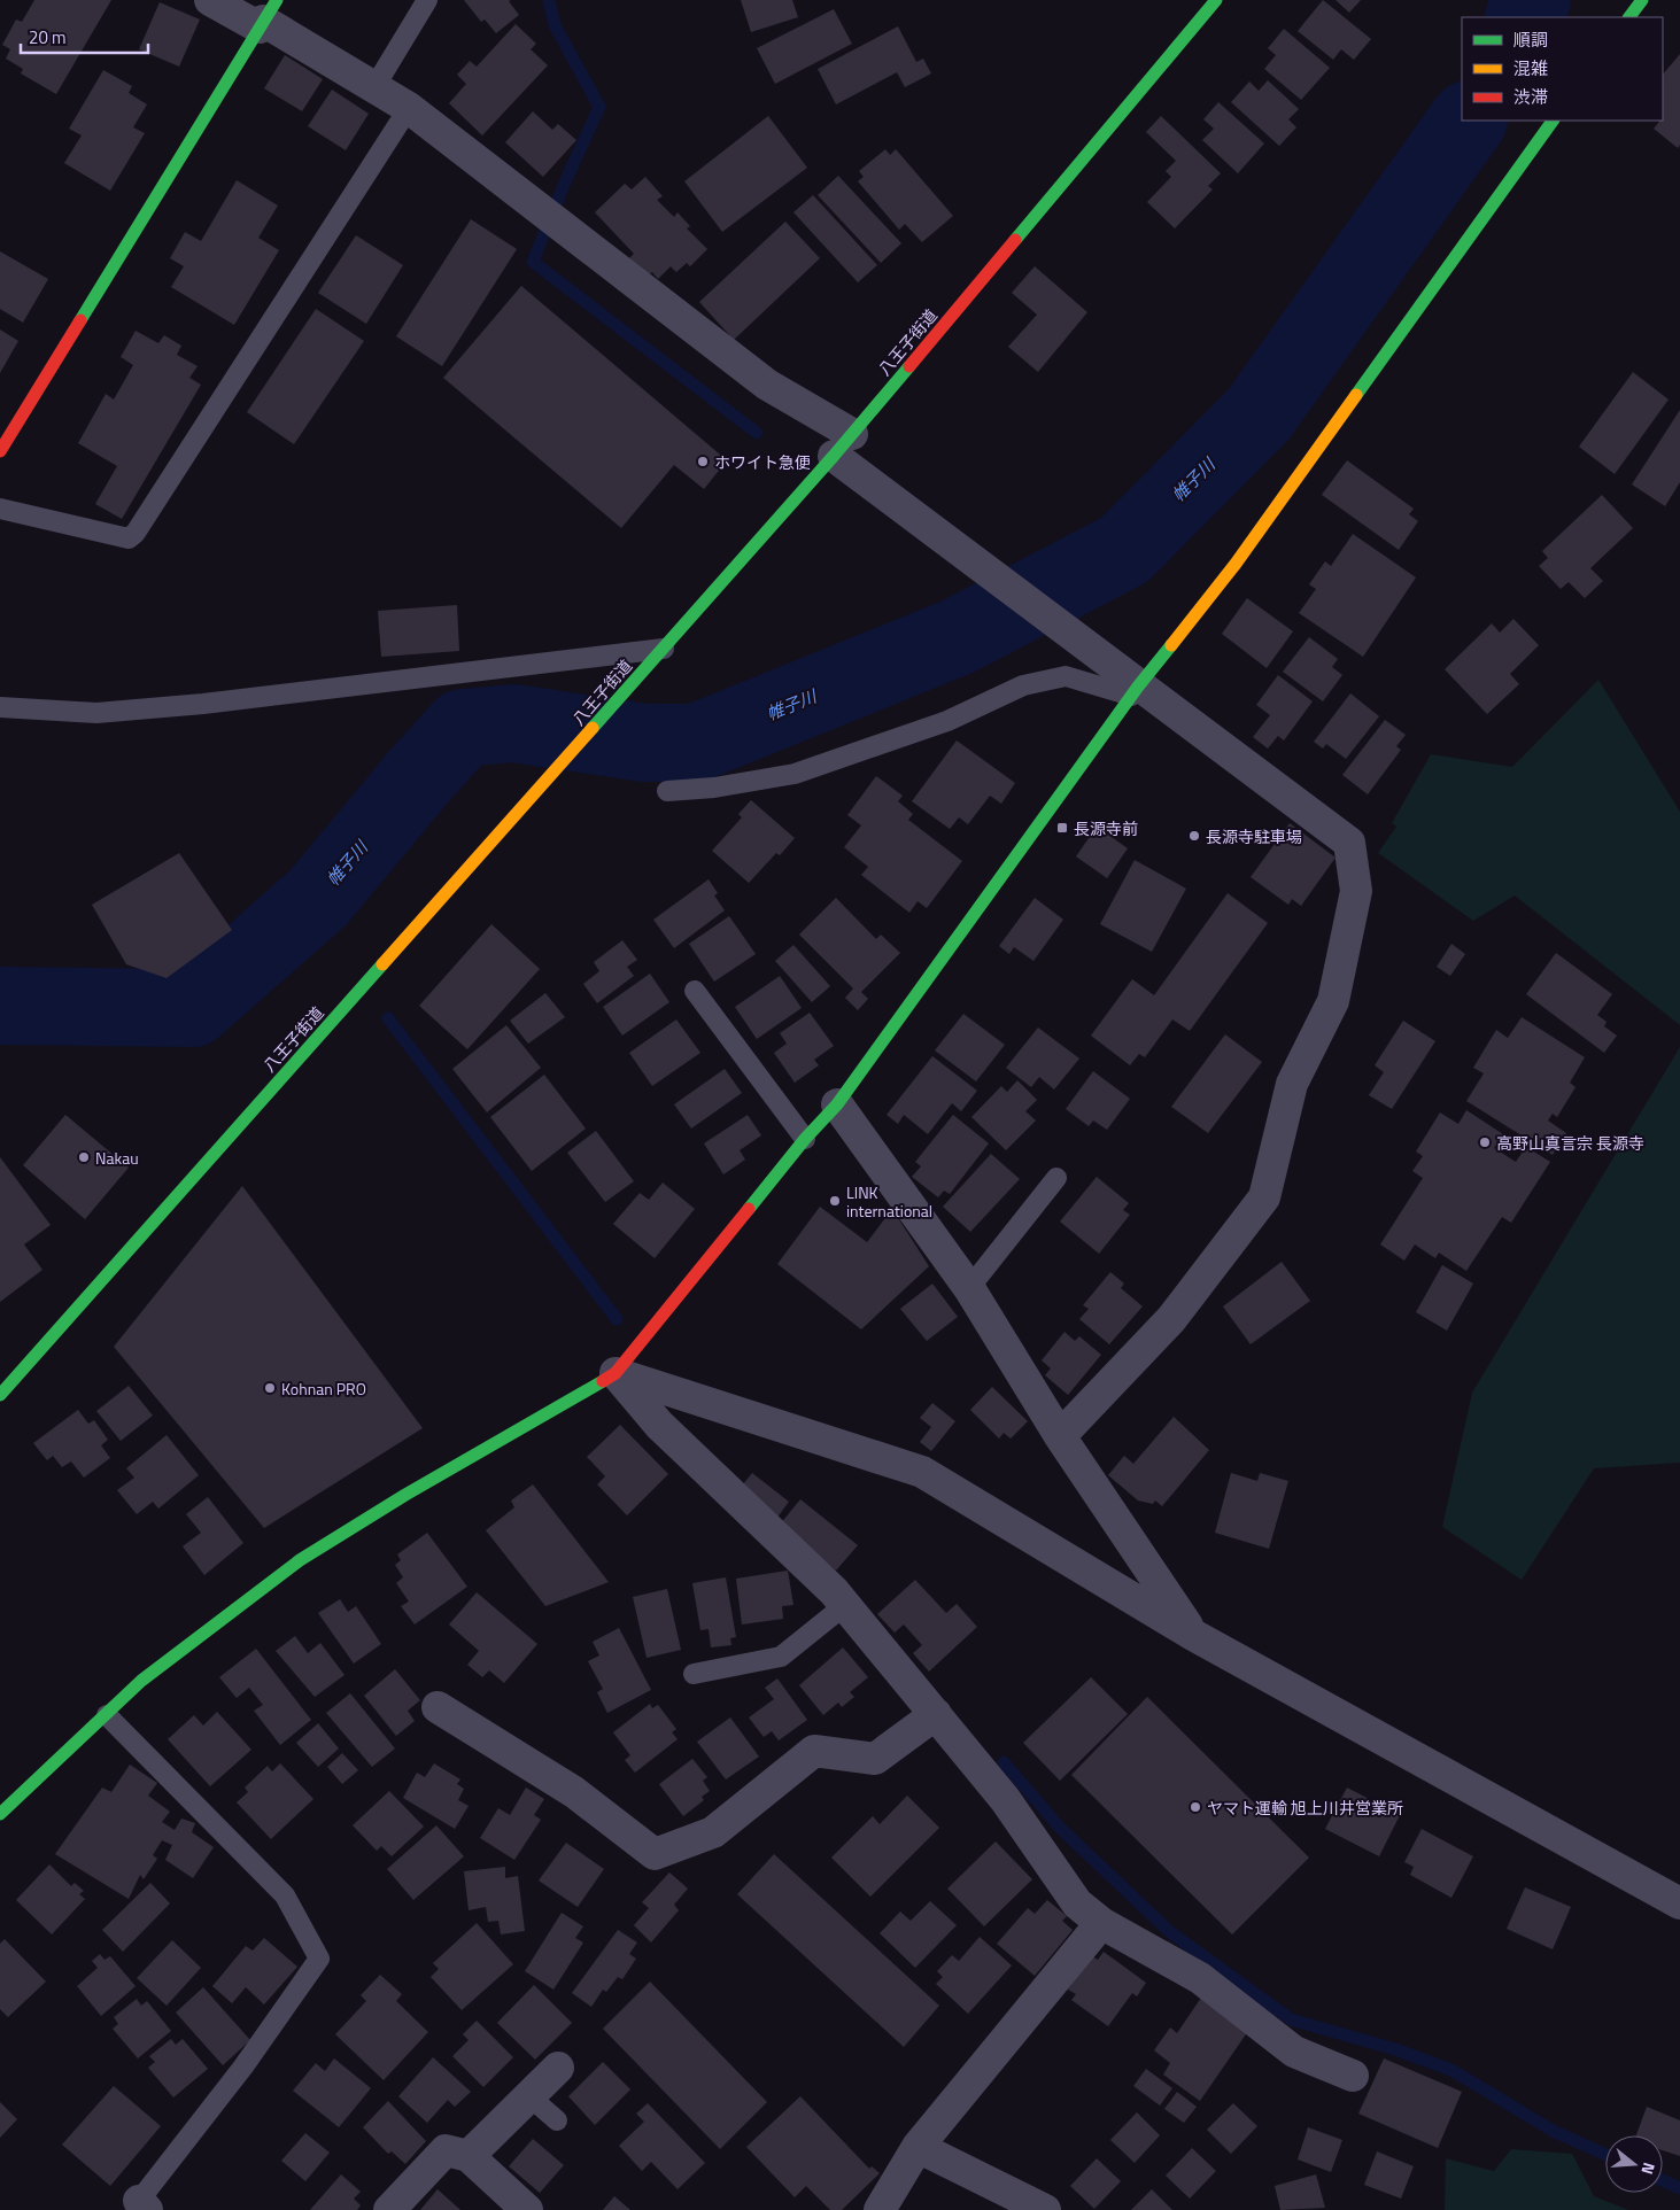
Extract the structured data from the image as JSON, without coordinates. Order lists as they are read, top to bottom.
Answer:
{
  "streets": {
    "main road": ["八王子街道"]
  },
  "water": ["帷子川"],
  "places": {
    "other": [
      "ホワイト急便",
      "長源寺駐車場",
      "高野山真言宗 長源寺",
      "Nakau",
      "LINK international",
      "Kohnan PRO",
      "ヤマト運輸 旭上川井営業所"
    ],
    "transit": ["長源寺前"]
  },
  "legend": ["順調", "混雑", "渋滞"],
  "scale_bar": "20 m",
  "north": "right"
}
